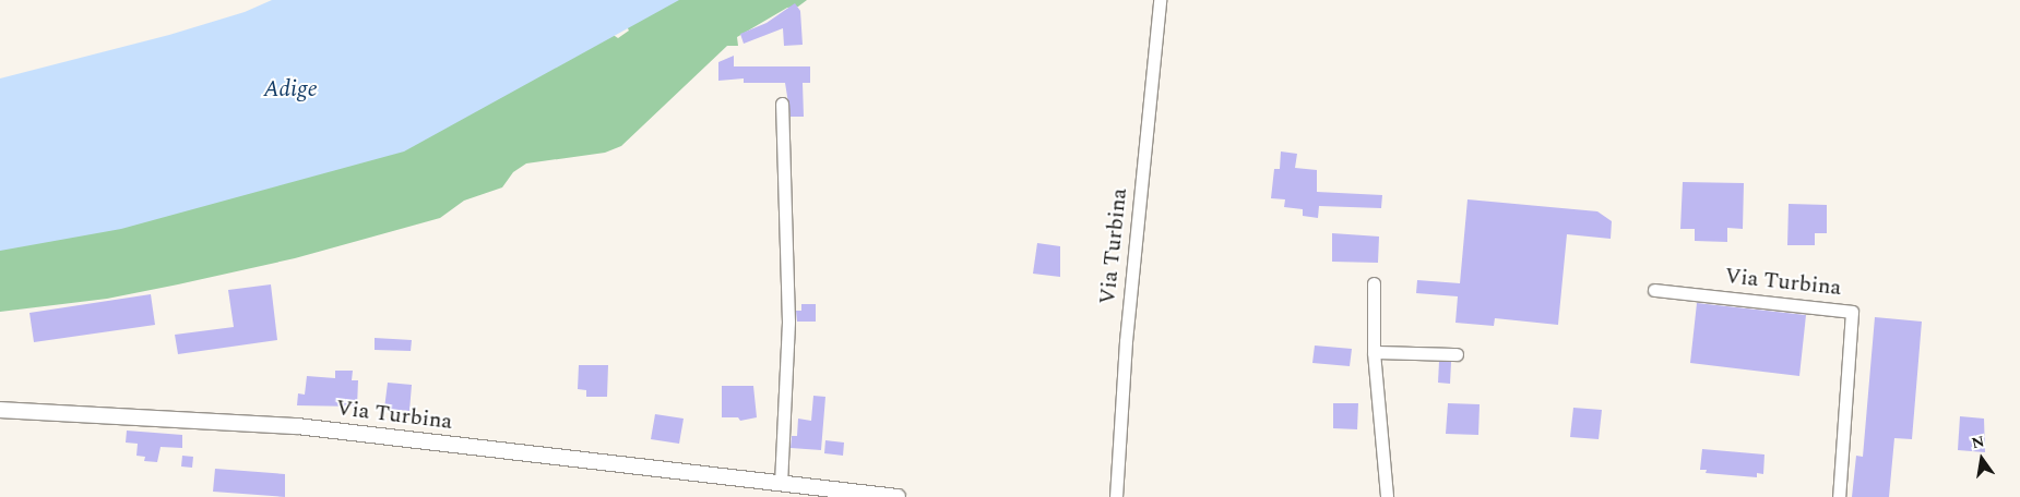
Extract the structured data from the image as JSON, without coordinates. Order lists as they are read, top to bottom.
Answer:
{
  "streets": {
    "street": ["Via Turbina"]
  },
  "water": ["Adige"],
  "north": "top"
}
